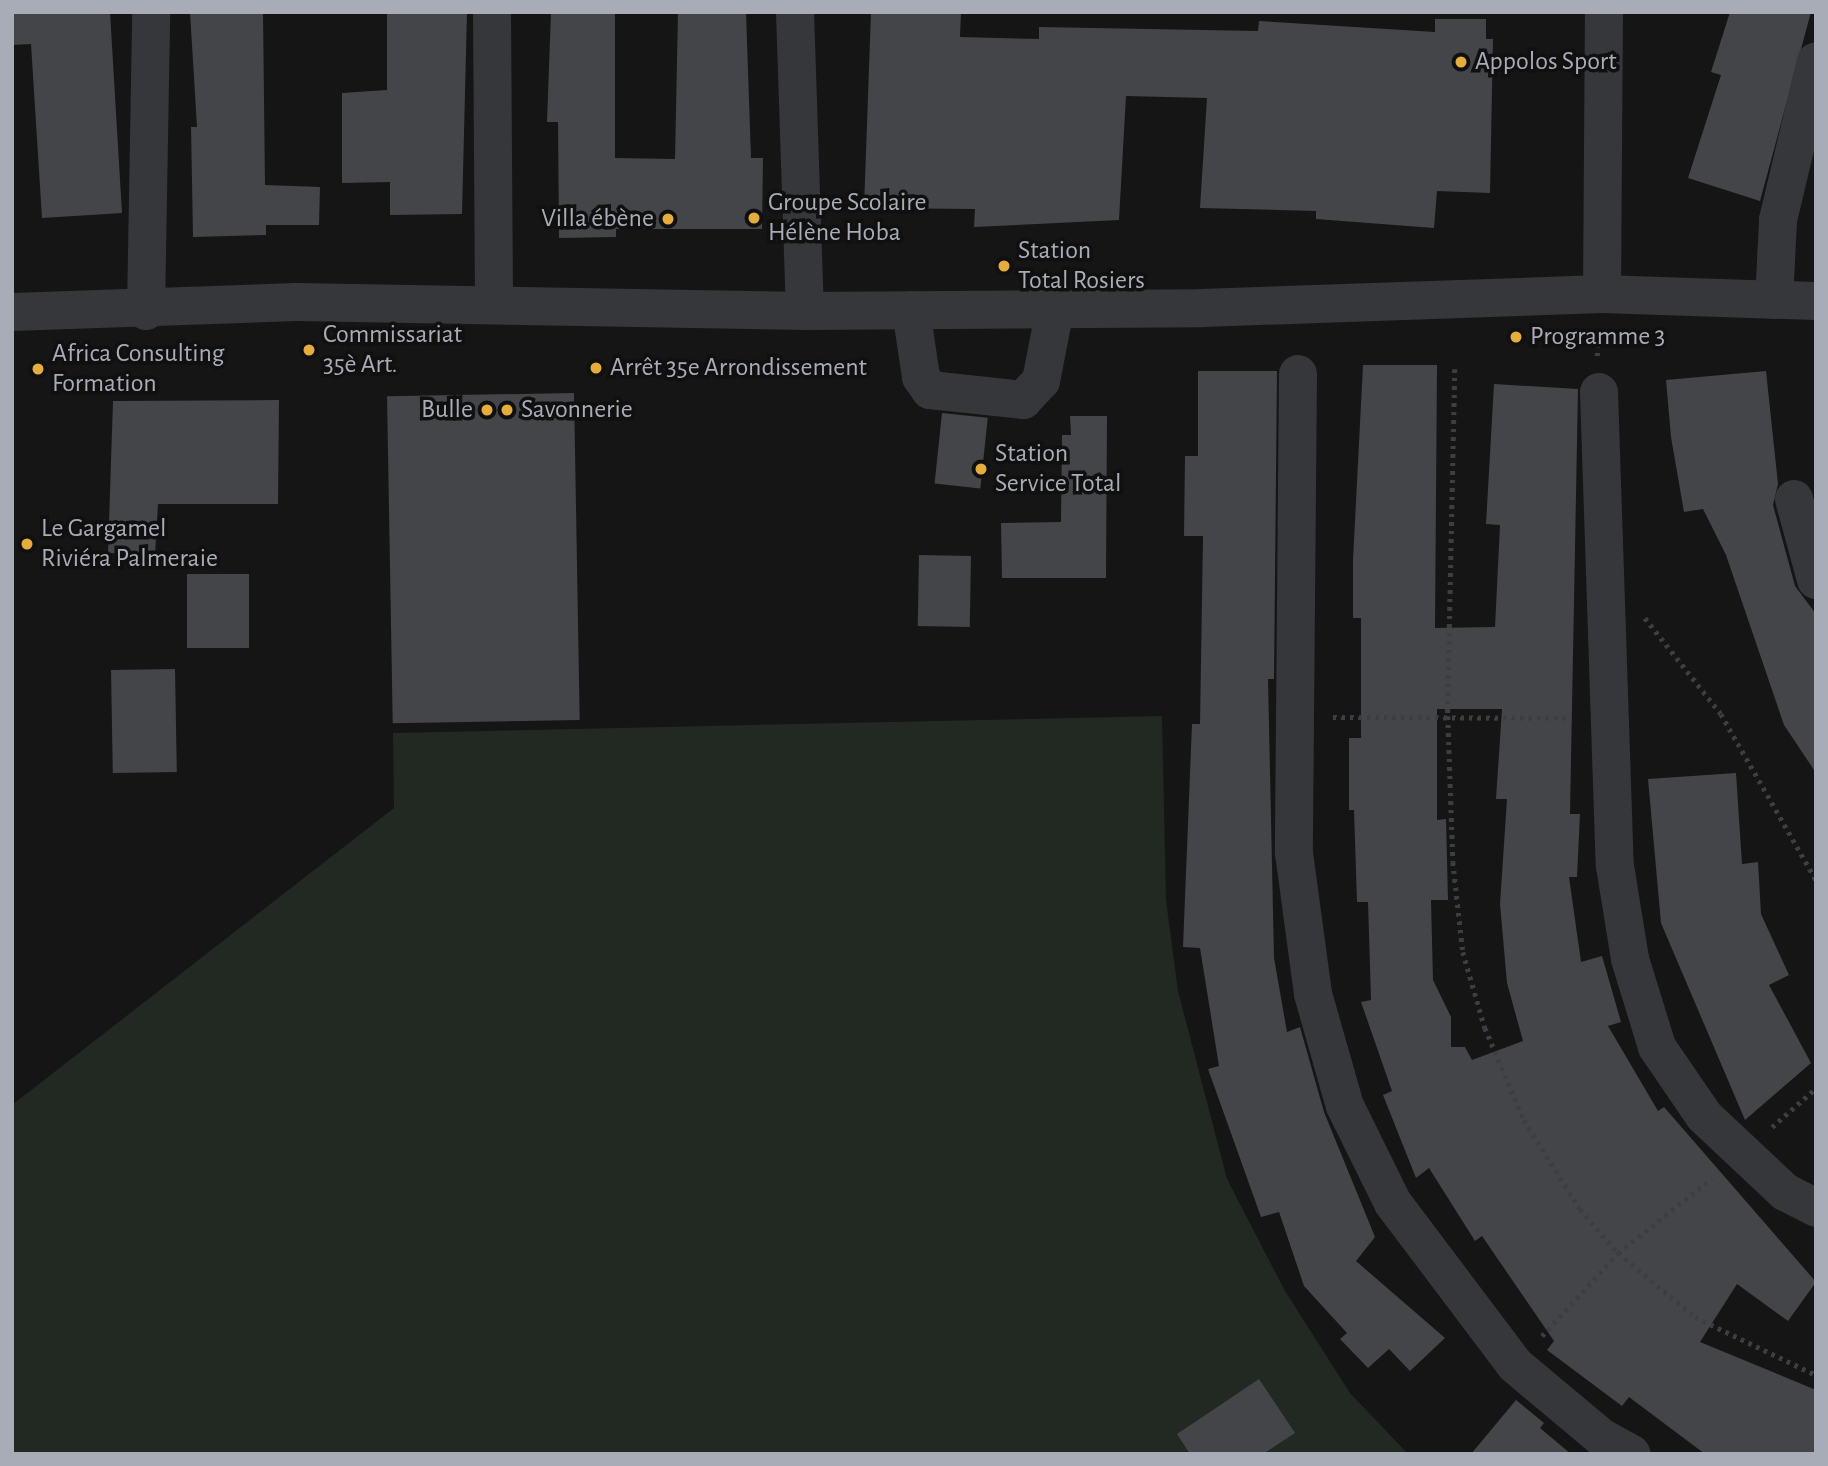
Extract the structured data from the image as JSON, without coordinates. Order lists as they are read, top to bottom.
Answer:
{
  "places": [
    "Appolos Sport",
    "Groupe Scolaire Hélène Hoba",
    "Villa ébène",
    "Station Total Rosiers",
    "Programme 3",
    "Commissariat 35è Art.",
    "Arrêt 35e Arrondissement",
    "Africa Consulting Formation",
    "Bulle",
    "Savonnerie",
    "Station Service Total",
    "Le Gargamel Riviéra Palmeraie"
  ]
}
